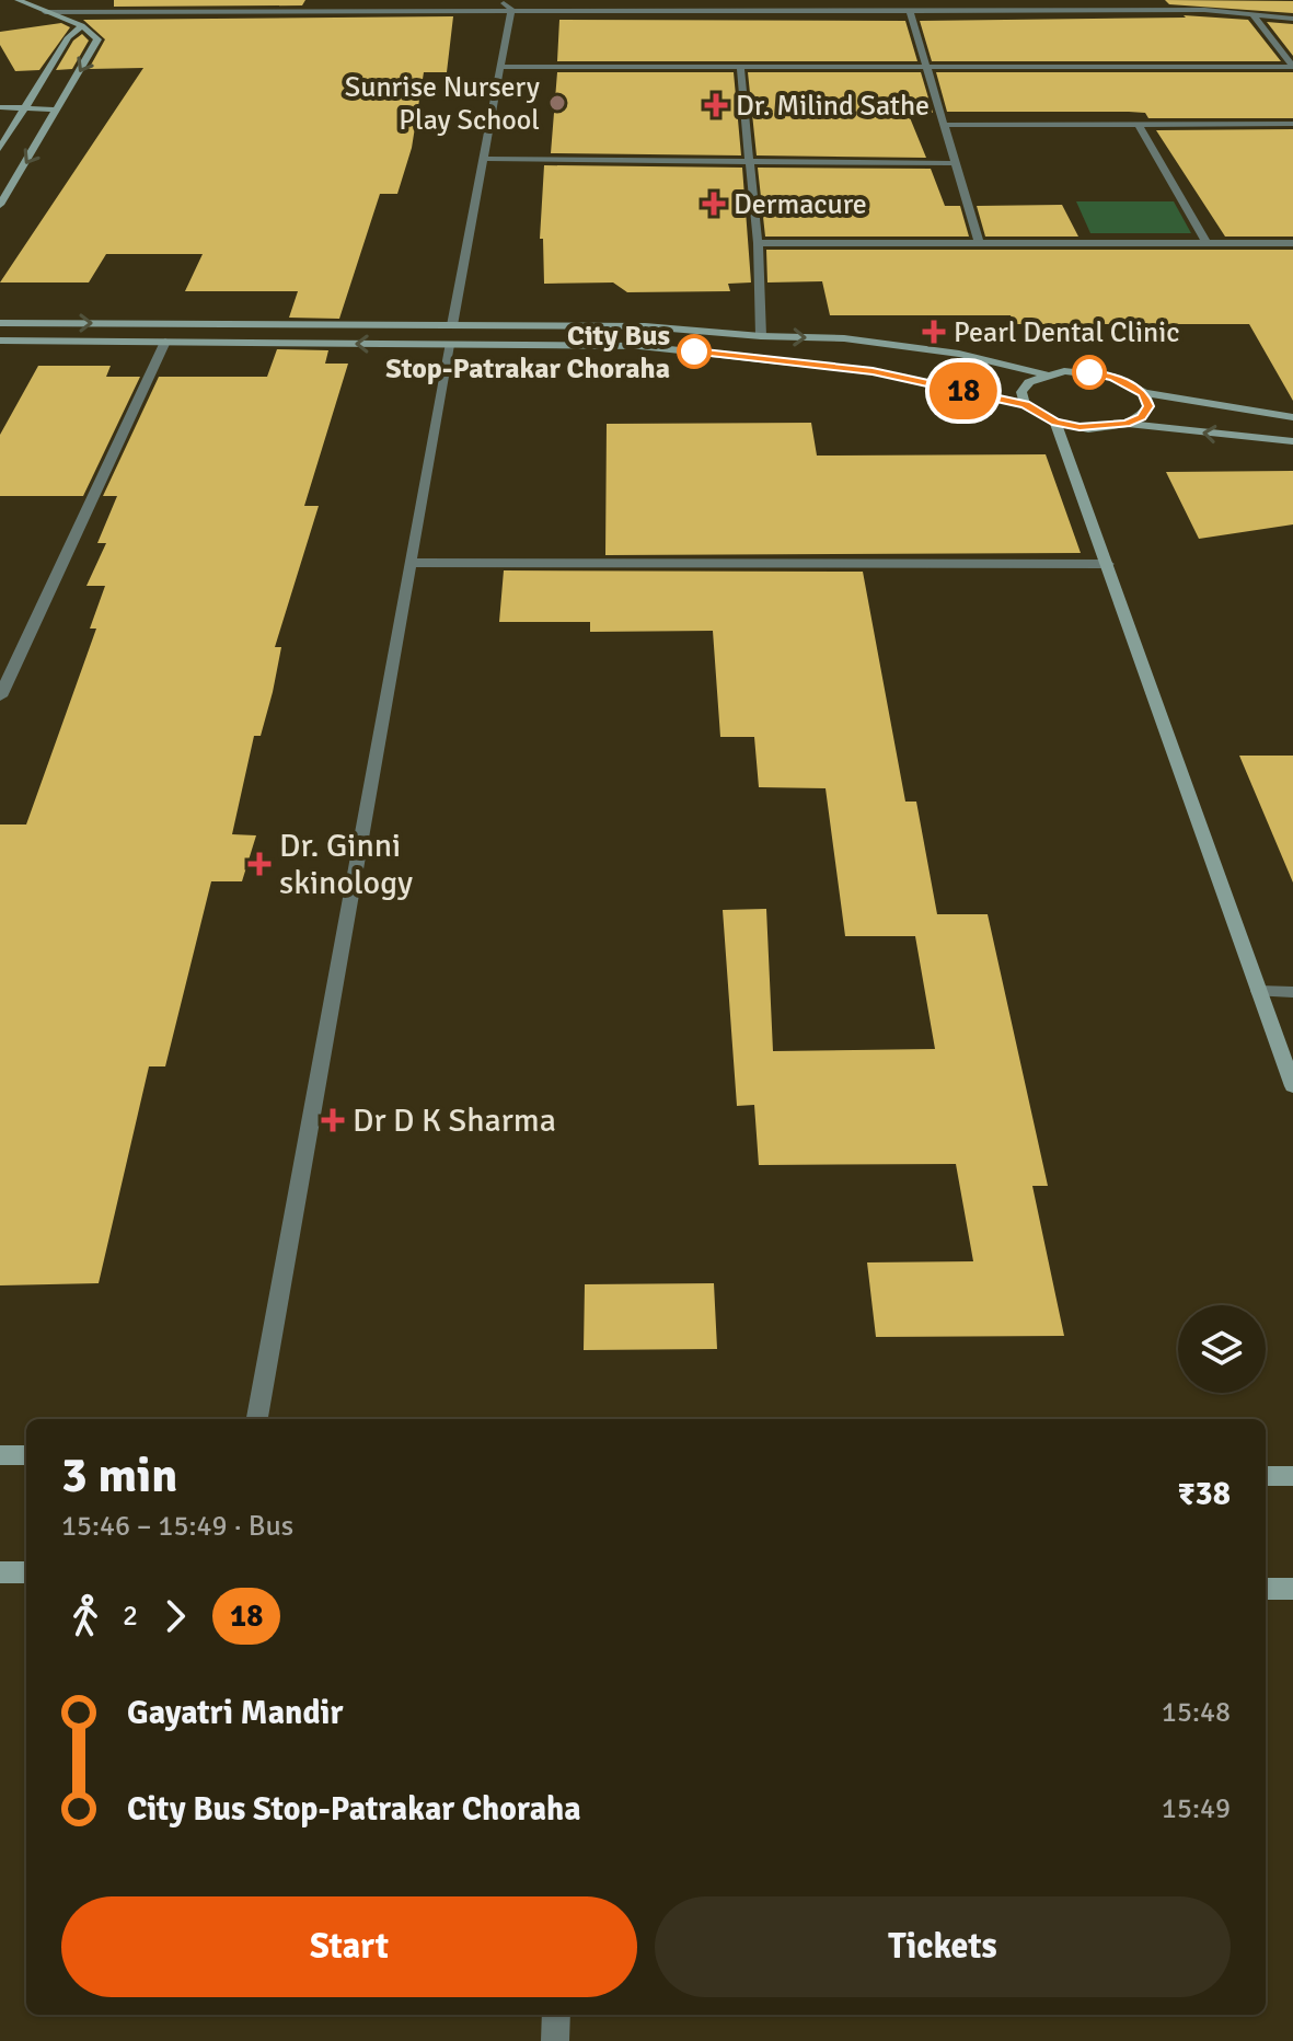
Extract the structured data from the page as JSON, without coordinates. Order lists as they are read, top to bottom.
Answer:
{
  "places": {
    "other": ["Sunrise Nursery Play School", "City Bus Stop-Patrakar Choraha"],
    "health": [
      "Dr. Milind Sathe",
      "Dermacure",
      "Pearl Dental Clinic",
      "Dr. Ginni skinology",
      "Dr D K Sharma"
    ]
  },
  "lines": ["bus line 18"],
  "page": {
    "on_map": "18",
    "heading": ["3 min", "15:46 – 15:49 · Bus", "₹38"],
    "legs": ["2", "18"],
    "list": [
      {
        "name": "Gayatri Mandir",
        "value": "15:48"
      },
      {
        "name": "City Bus Stop-Patrakar Choraha",
        "value": "15:49"
      }
    ],
    "buttons": ["Start", "Tickets"]
  }
}
